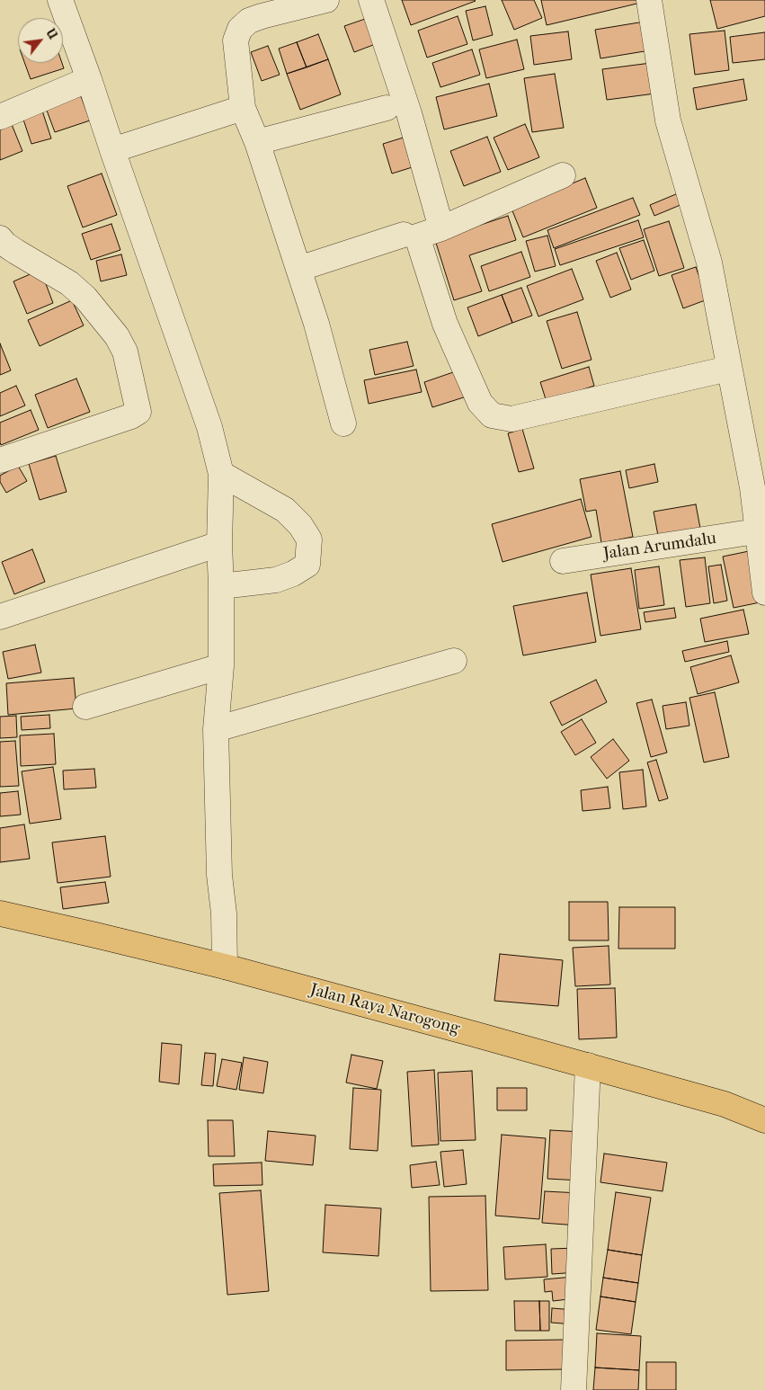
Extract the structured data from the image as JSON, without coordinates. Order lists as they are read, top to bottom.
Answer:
{
  "streets": {
    "main road": ["Jalan Raya Narogong"],
    "street": ["Jalan Arumdalu"]
  },
  "north": "top right"
}
